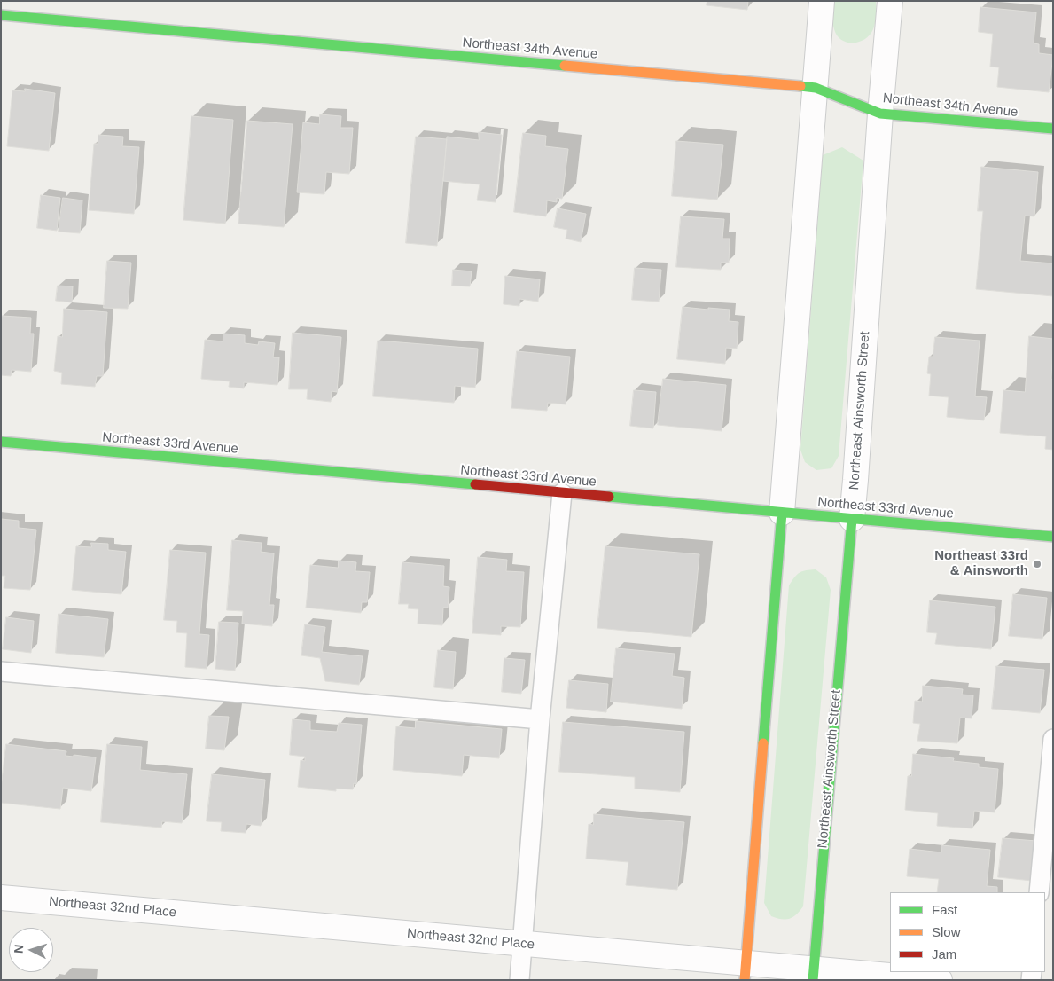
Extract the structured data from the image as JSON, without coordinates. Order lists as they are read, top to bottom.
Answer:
{
  "streets": {
    "street": [
      "Northeast 34th Avenue",
      "Northeast Ainsworth Street",
      "Northeast 33rd Avenue",
      "Northeast 32nd Place"
    ]
  },
  "crossings": [
    ["Northeast 34th Avenue", "Northeast Ainsworth Street"],
    ["Northeast Ainsworth Street", "Northeast 33rd Avenue"],
    ["Northeast Ainsworth Street", "Northeast 32nd Place"]
  ],
  "places": ["Northeast 33rd & Ainsworth"],
  "legend": ["Fast", "Slow", "Jam"],
  "north": "left"
}
